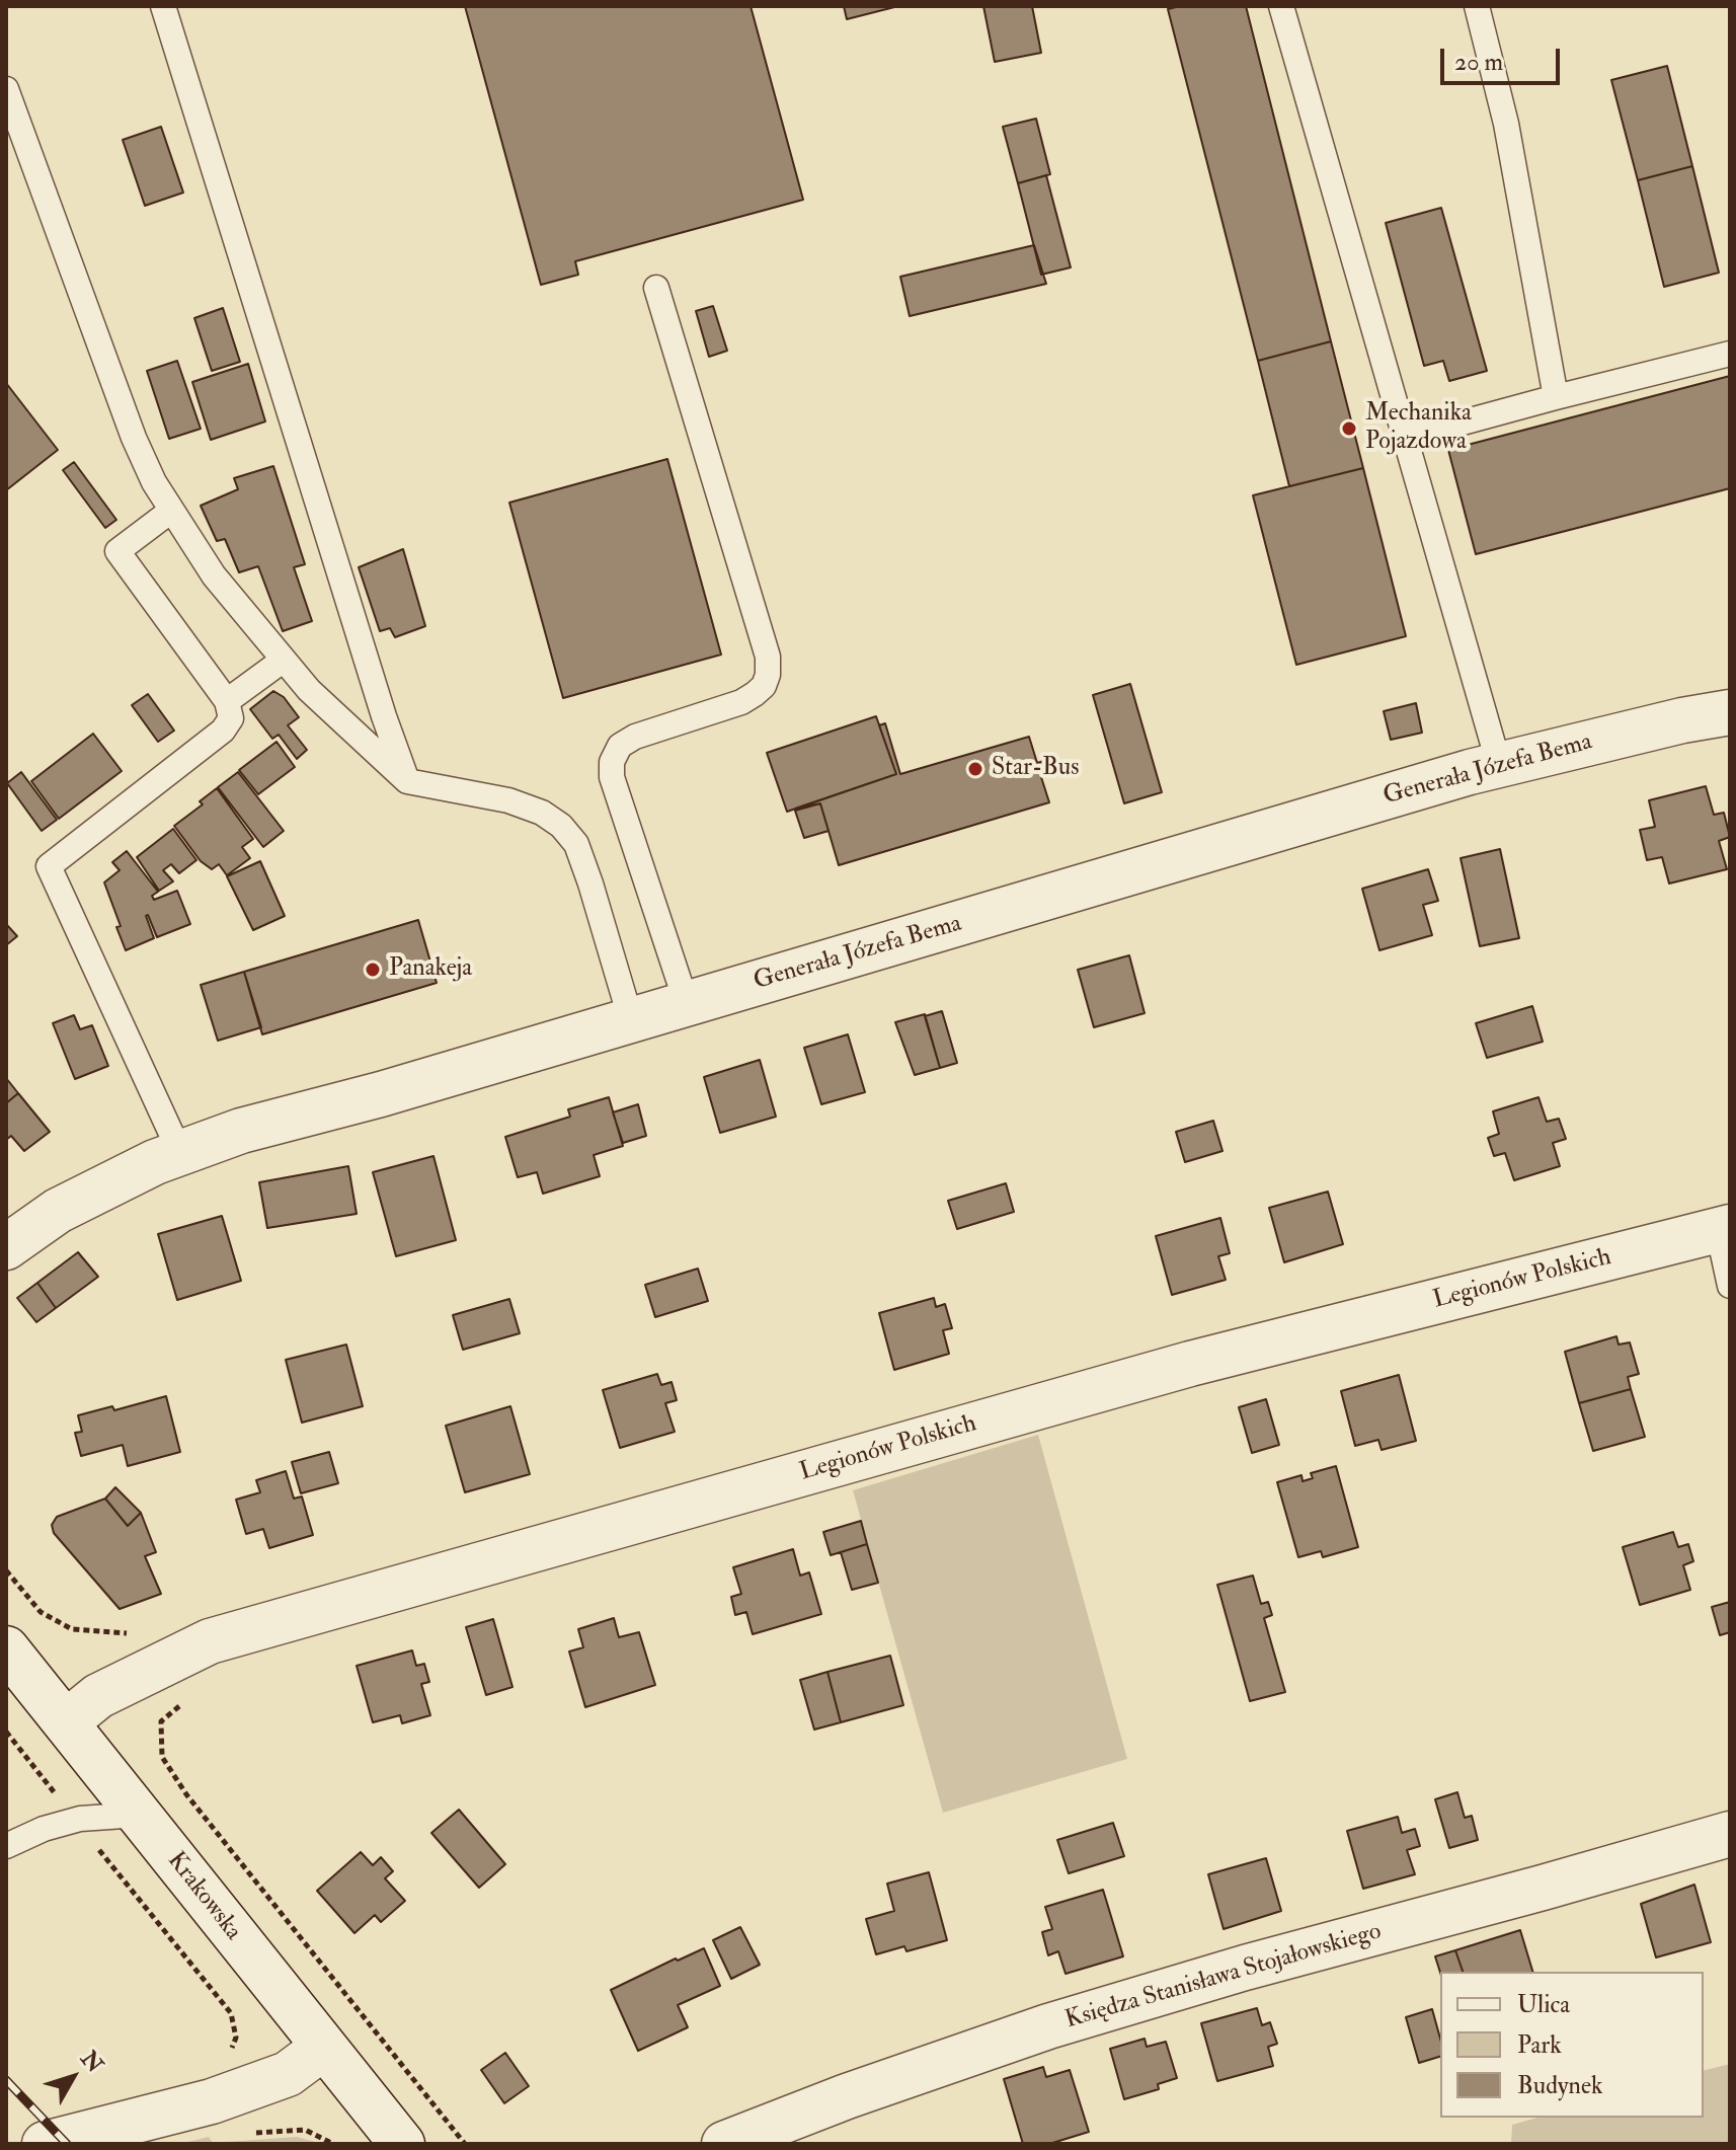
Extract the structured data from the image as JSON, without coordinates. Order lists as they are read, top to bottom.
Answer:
{
  "streets": {
    "street": [
      "Generała Józefa Bema",
      "Legionów Polskich",
      "Krakowska",
      "Księdza Stanisława Stojałowskiego"
    ]
  },
  "crossings": [
    ["Legionów Polskich", "Krakowska"]
  ],
  "places": ["Mechanika Pojazdowa", "Star-Bus", "Panakeja"],
  "legend": ["Ulica", "Park", "Budynek"],
  "scale_bar": "20 m",
  "north": "top right"
}
